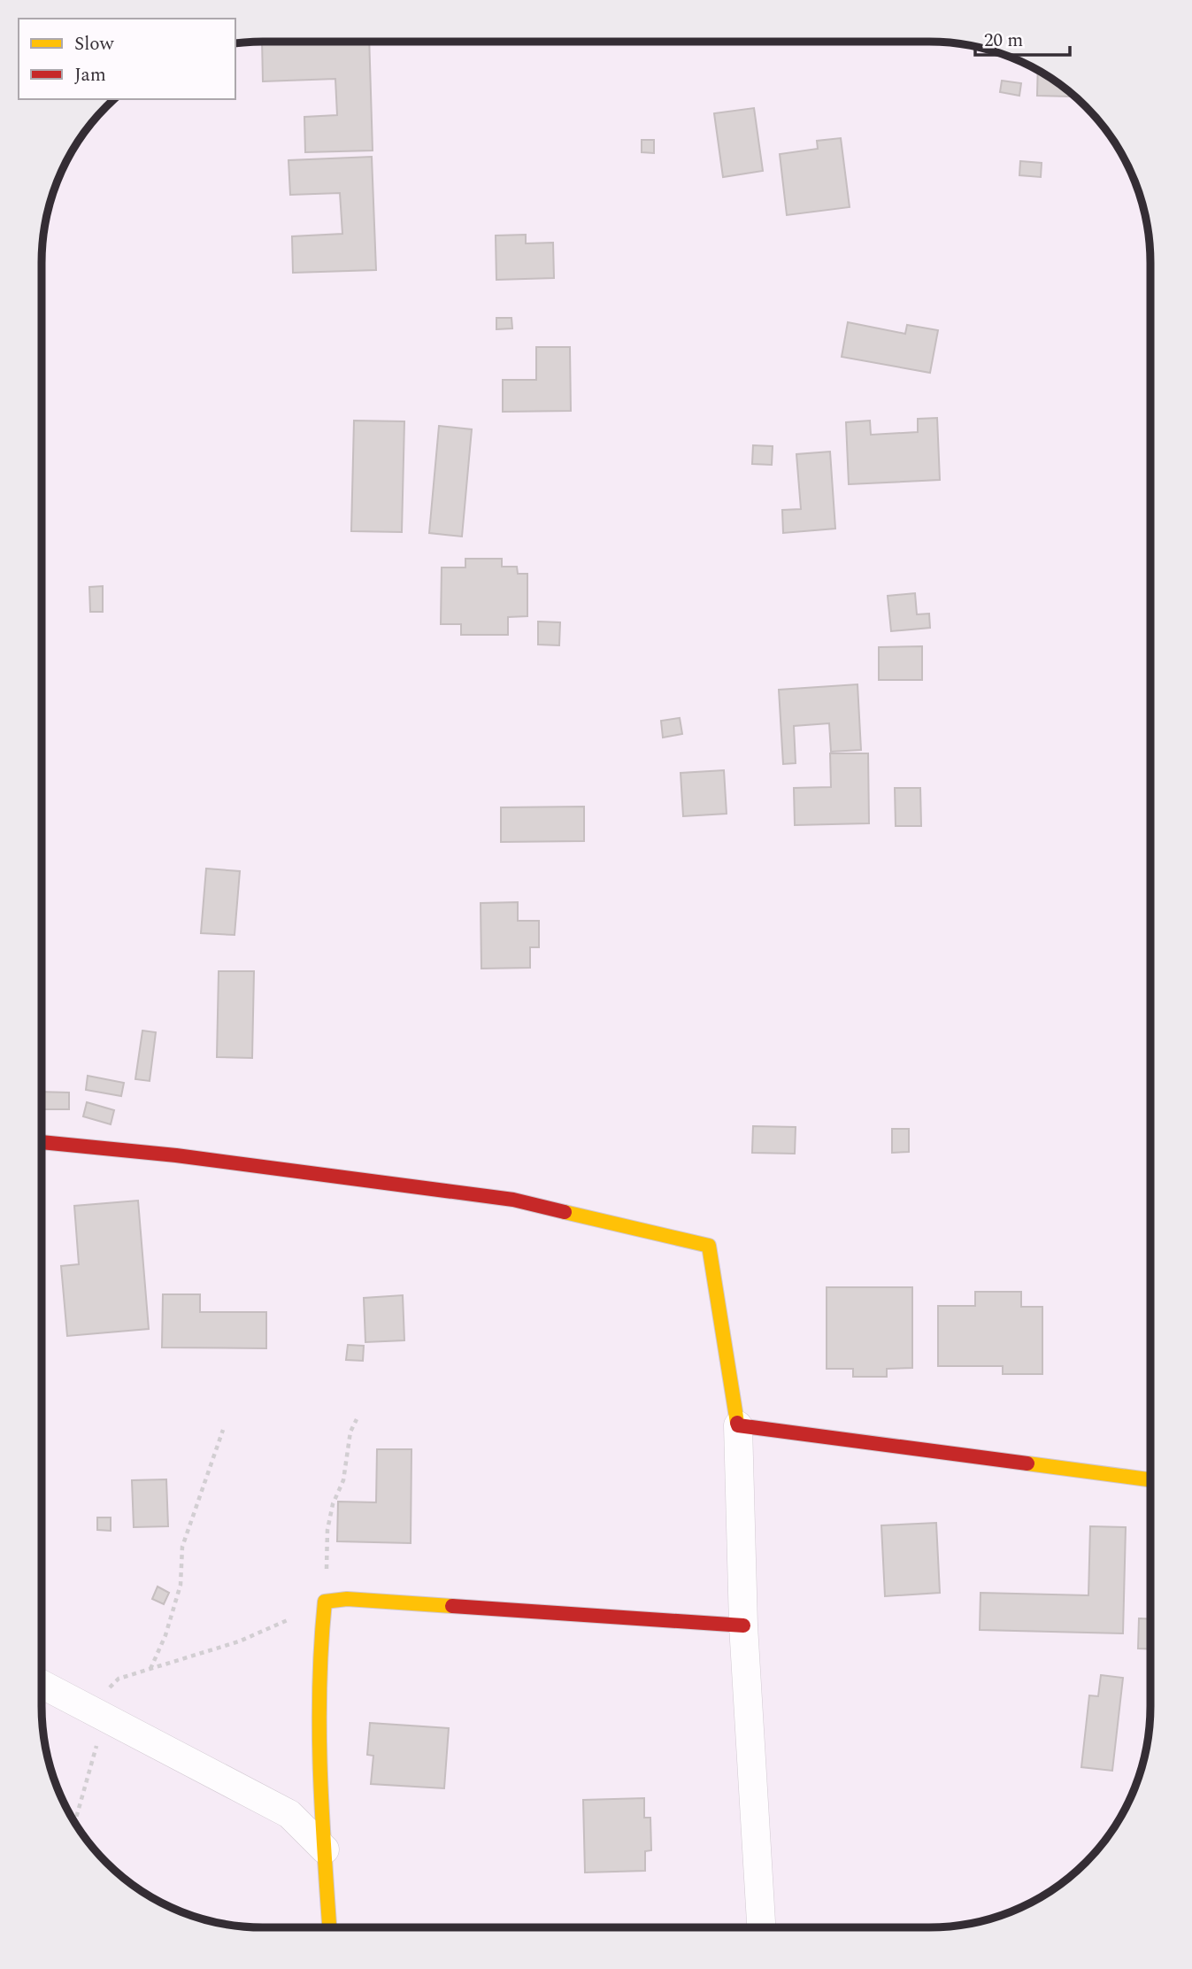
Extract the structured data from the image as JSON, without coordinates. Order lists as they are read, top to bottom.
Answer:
{
  "legend": ["Slow", "Jam"],
  "scale_bar": "20 m"
}
